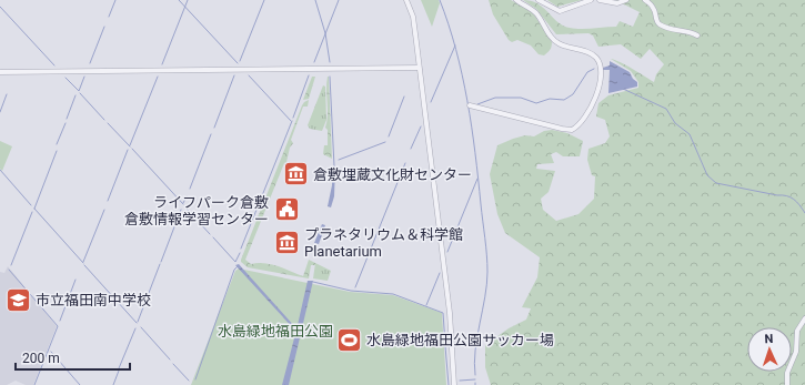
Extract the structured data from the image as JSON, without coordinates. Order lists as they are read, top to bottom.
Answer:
{
  "parks": ["水島緑地福田公園"],
  "places": {
    "museum": ["倉敷埋蔵文化財センター", "プラネタリウム＆科学館 Planetarium"],
    "public building": ["ライフパーク倉敷 倉敷情報学習センター"],
    "school or university": ["市立福田南中学校"],
    "sports": ["水島緑地福田公園サッカー場"]
  },
  "scale_bar": "200 m",
  "north": "top"
}
